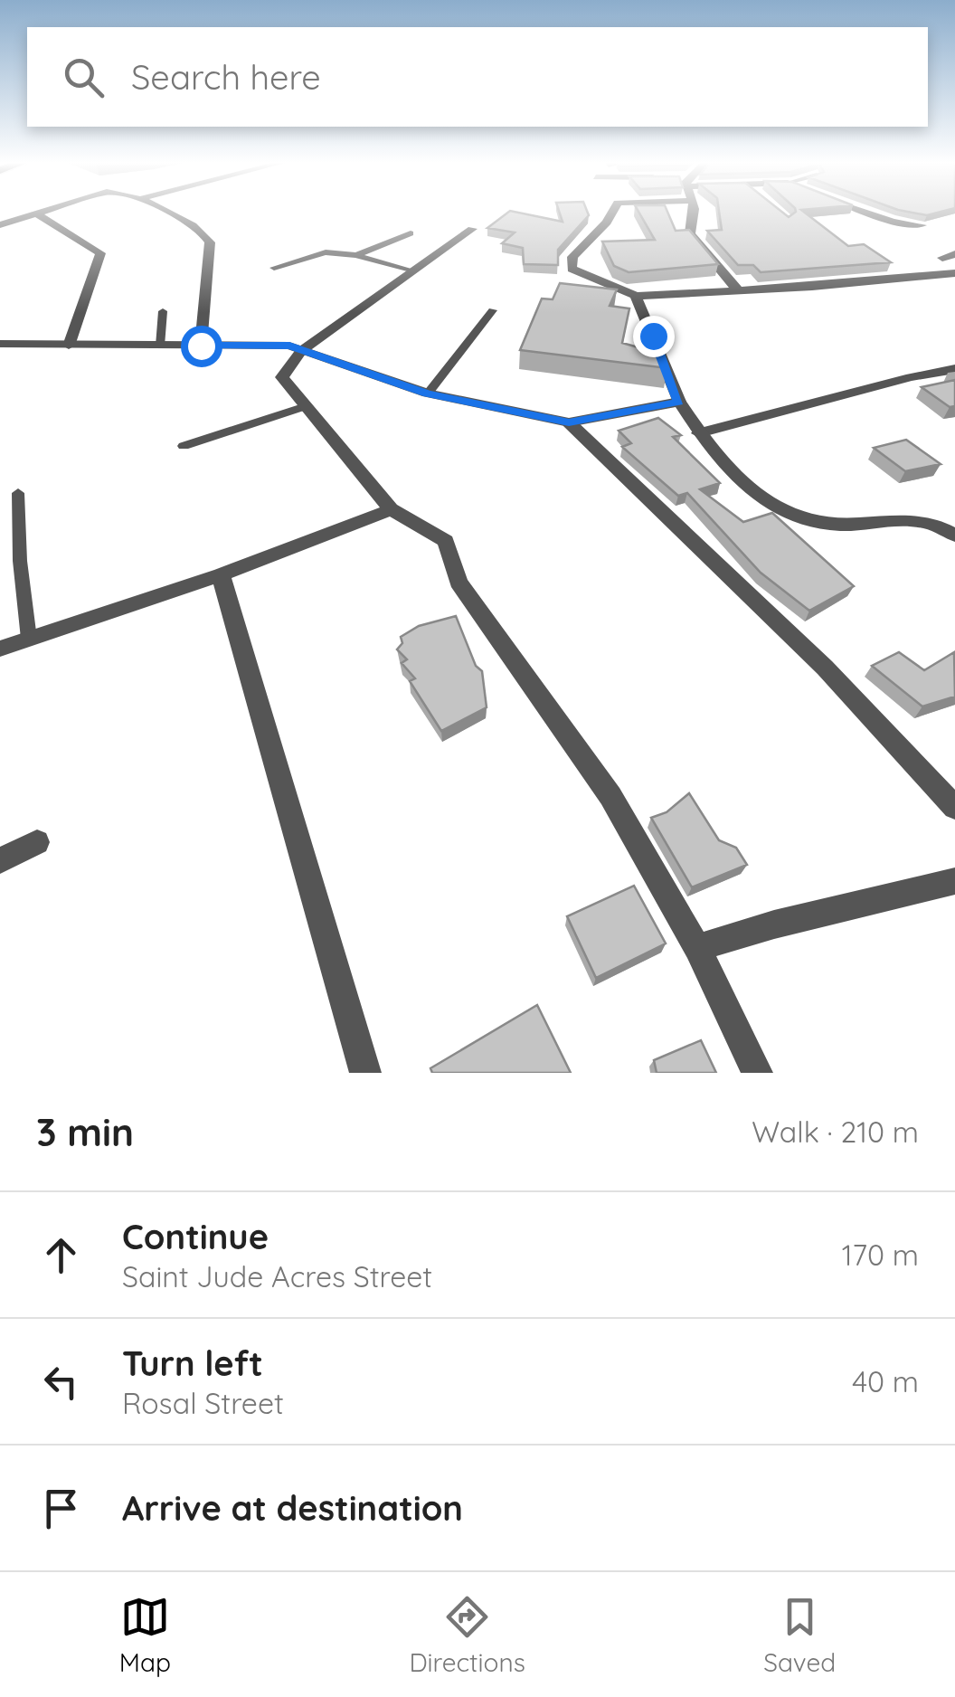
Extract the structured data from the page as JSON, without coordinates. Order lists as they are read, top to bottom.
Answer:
{
  "page": {
    "search": "Search here",
    "heading": ["3 min", "Walk · 210 m"],
    "list": [
      ["Continue", "Saint Jude Acres Street", "170 m"],
      ["Turn left", "Rosal Street", "40 m"],
      "Arrive at destination"
    ],
    "nav": ["Map", "Directions", "Saved"]
  }
}
